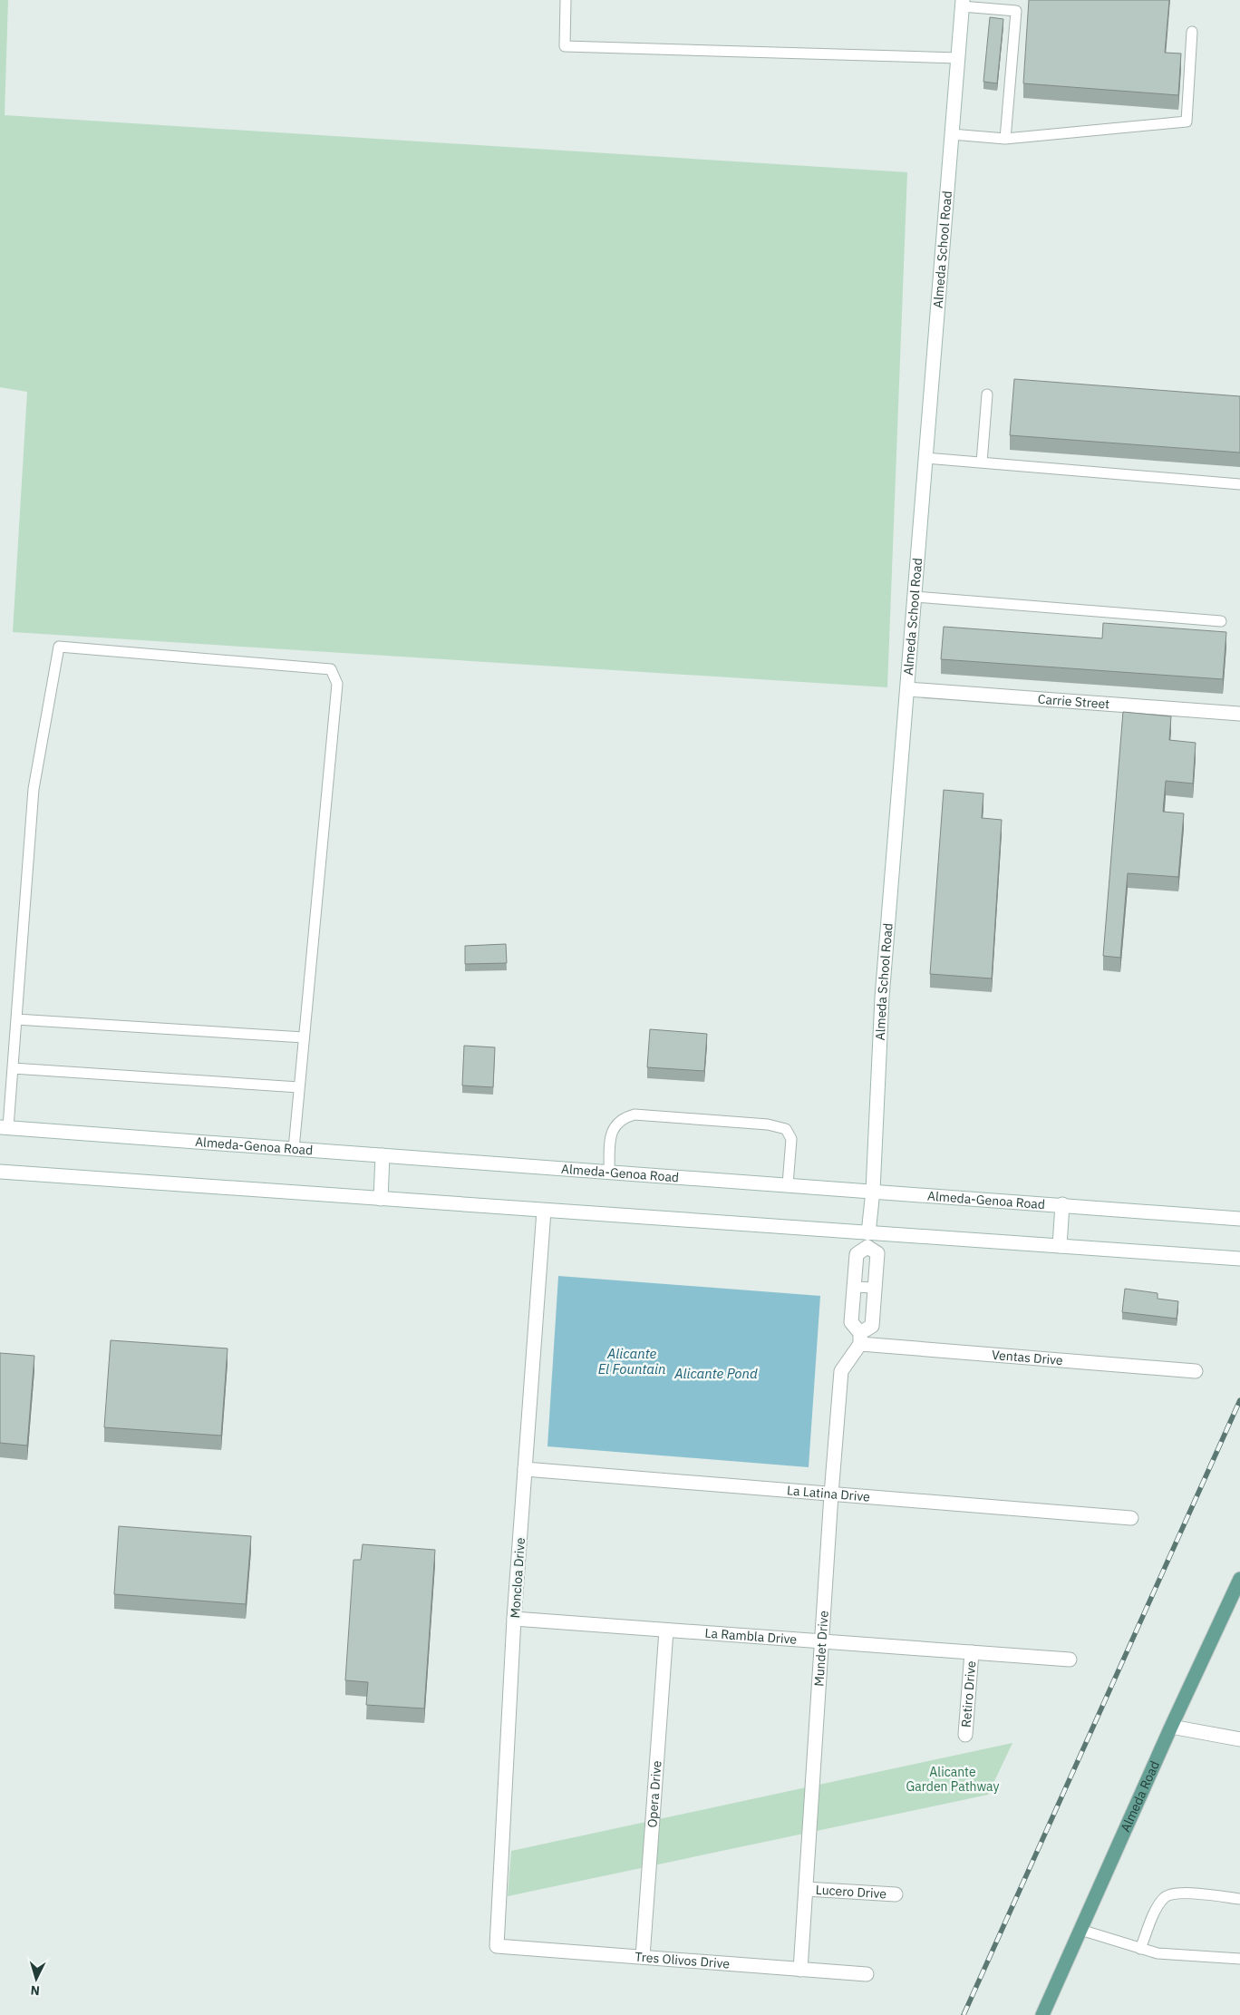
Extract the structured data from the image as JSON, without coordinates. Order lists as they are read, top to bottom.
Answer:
{
  "streets": {
    "main road": ["Almeda Road"],
    "street": [
      "Almeda School Road",
      "Carrie Street",
      "Almeda-Genoa Road",
      "Ventas Drive",
      "La Latina Drive",
      "Moncloa Drive",
      "La Rambla Drive",
      "Mundet Drive",
      "Retiro Drive",
      "Opera Drive",
      "Lucero Drive",
      "Tres Olivos Drive"
    ]
  },
  "crossings": [
    ["Almeda School Road", "Carrie Street"],
    ["Almeda School Road", "Almeda-Genoa Road"],
    ["Almeda School Road", "Mundet Drive"],
    ["Ventas Drive", "Mundet Drive"],
    ["La Latina Drive", "Moncloa Drive"],
    ["La Latina Drive", "Mundet Drive"],
    ["Moncloa Drive", "La Rambla Drive"],
    ["Moncloa Drive", "Tres Olivos Drive"],
    ["La Rambla Drive", "Mundet Drive"],
    ["La Rambla Drive", "Retiro Drive"],
    ["La Rambla Drive", "Opera Drive"],
    ["Mundet Drive", "Lucero Drive"],
    ["Mundet Drive", "Tres Olivos Drive"],
    ["Opera Drive", "Tres Olivos Drive"]
  ],
  "water": ["Alicante El Fountain", "Alicante Pond"],
  "parks": ["Alicante Garden Pathway"],
  "north": "bottom"
}
